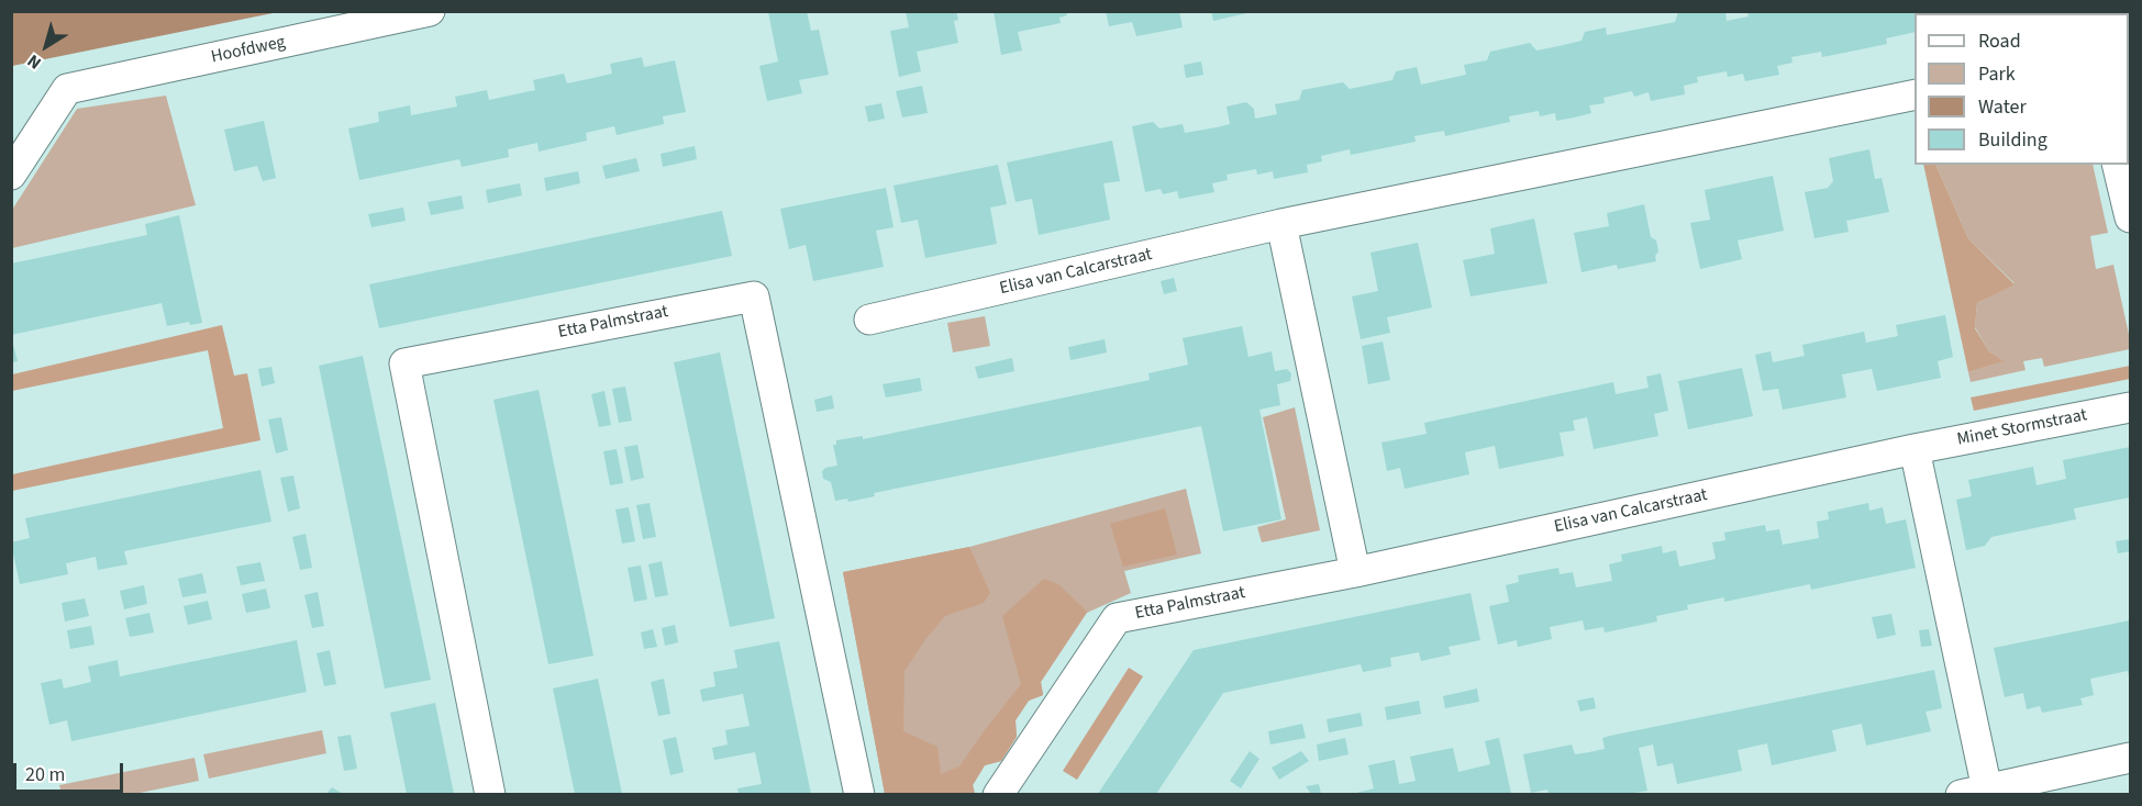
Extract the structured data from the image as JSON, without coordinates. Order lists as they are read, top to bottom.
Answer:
{
  "streets": {
    "street": [
      "Hoofdweg",
      "Elisa van Calcarstraat",
      "Etta Palmstraat",
      "Minet Stormstraat"
    ]
  },
  "crossings": [
    ["Elisa van Calcarstraat", "Etta Palmstraat"],
    ["Elisa van Calcarstraat", "Minet Stormstraat"]
  ],
  "legend": [
    "Road",
    "Park",
    "Water",
    "Building"
  ],
  "scale_bar": "20 m",
  "north": "bottom left"
}
